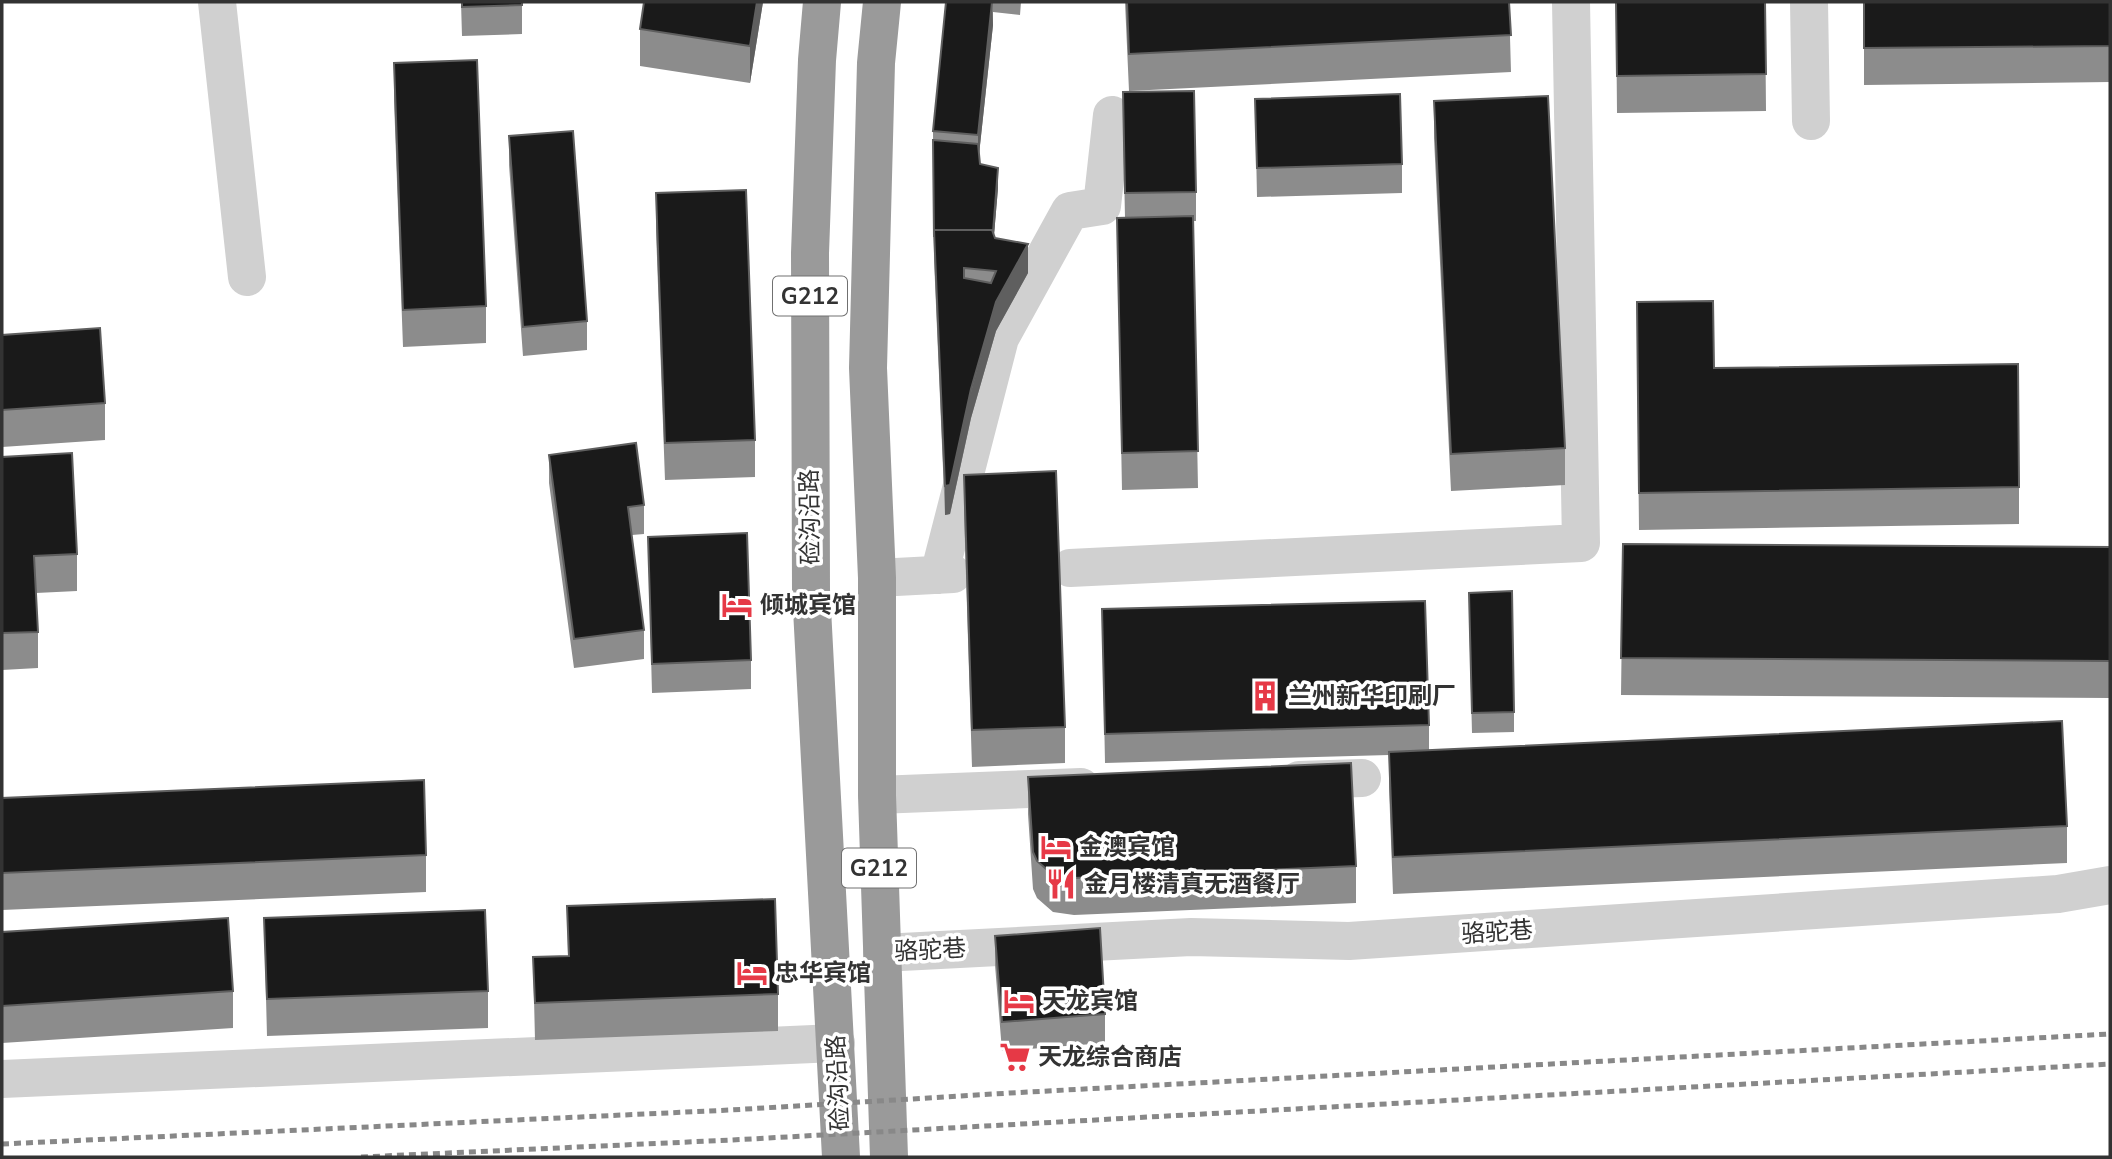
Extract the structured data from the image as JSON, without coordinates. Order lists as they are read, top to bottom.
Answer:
{
  "streets": {
    "highway": ["G212", "硷沟沿路"],
    "street": ["骆驼巷"]
  },
  "crossings": [
    ["硷沟沿路", "骆驼巷"]
  ],
  "places": {
    "hotel": [
      "倾城宾馆",
      "金澳宾馆",
      "忠华宾馆",
      "天龙宾馆"
    ],
    "building": ["兰州新华印刷厂"],
    "restaurant": ["金月楼清真无酒餐厅"],
    "supermarket": ["天龙综合商店"]
  }
}
